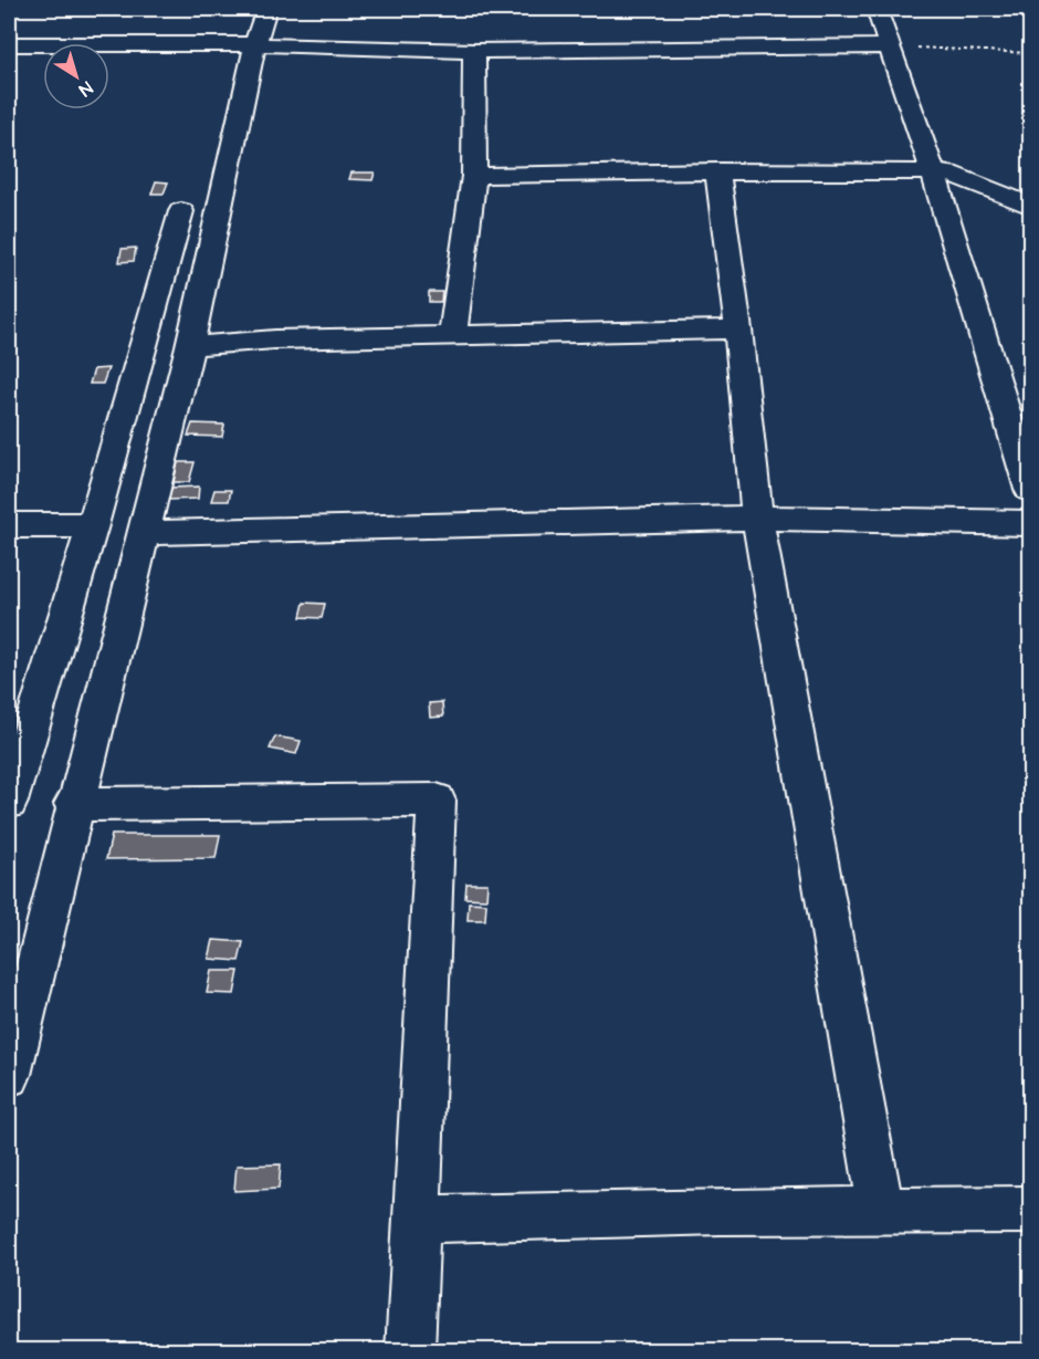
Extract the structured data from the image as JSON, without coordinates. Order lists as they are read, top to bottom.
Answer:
{
  "north": "bottom right"
}
